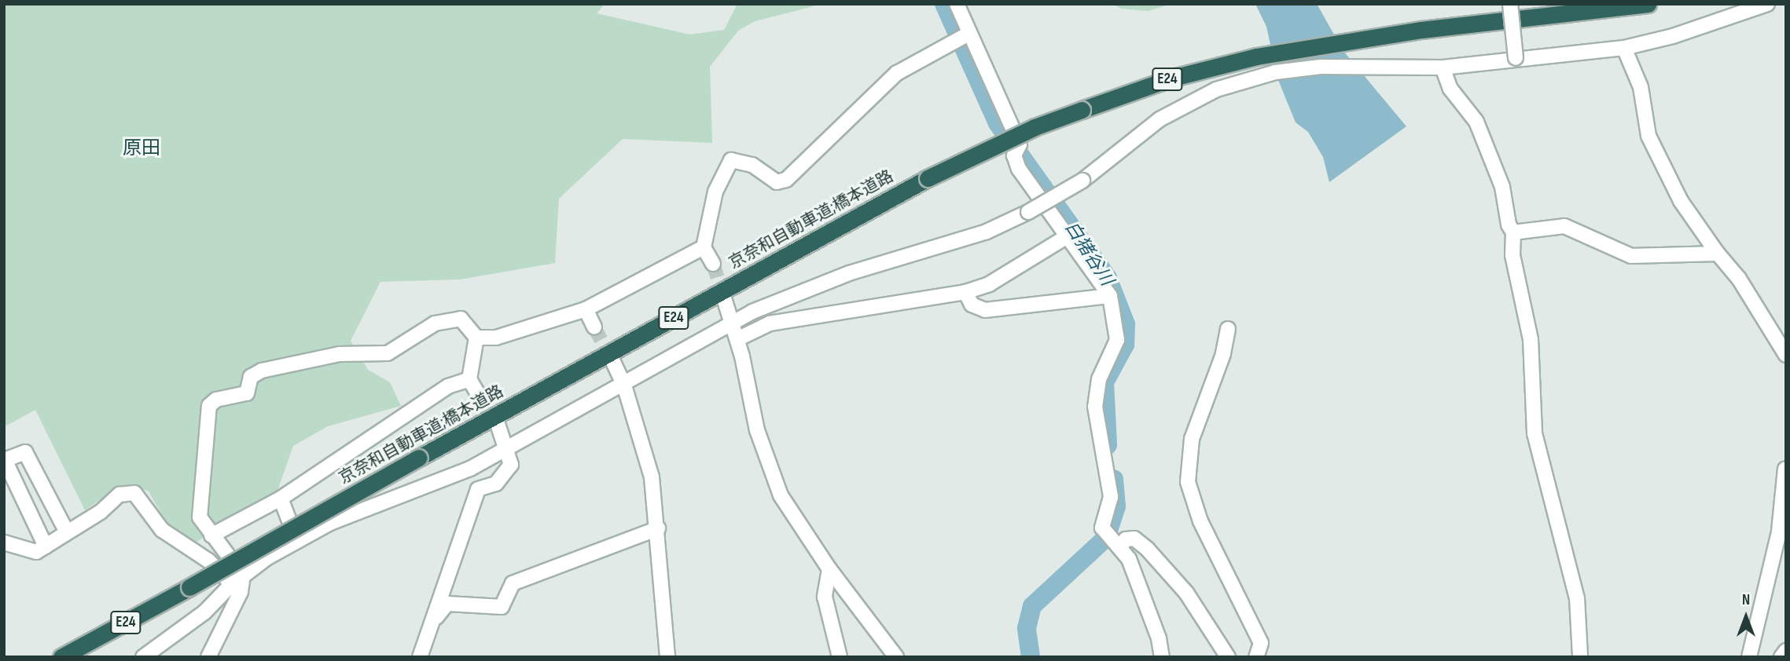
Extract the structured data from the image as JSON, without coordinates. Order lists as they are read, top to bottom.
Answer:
{
  "streets": {
    "highway": ["E24", "京奈和自動車道;橋本道路"]
  },
  "districts": ["原田"],
  "water": ["白猪谷川"],
  "north": "top"
}
